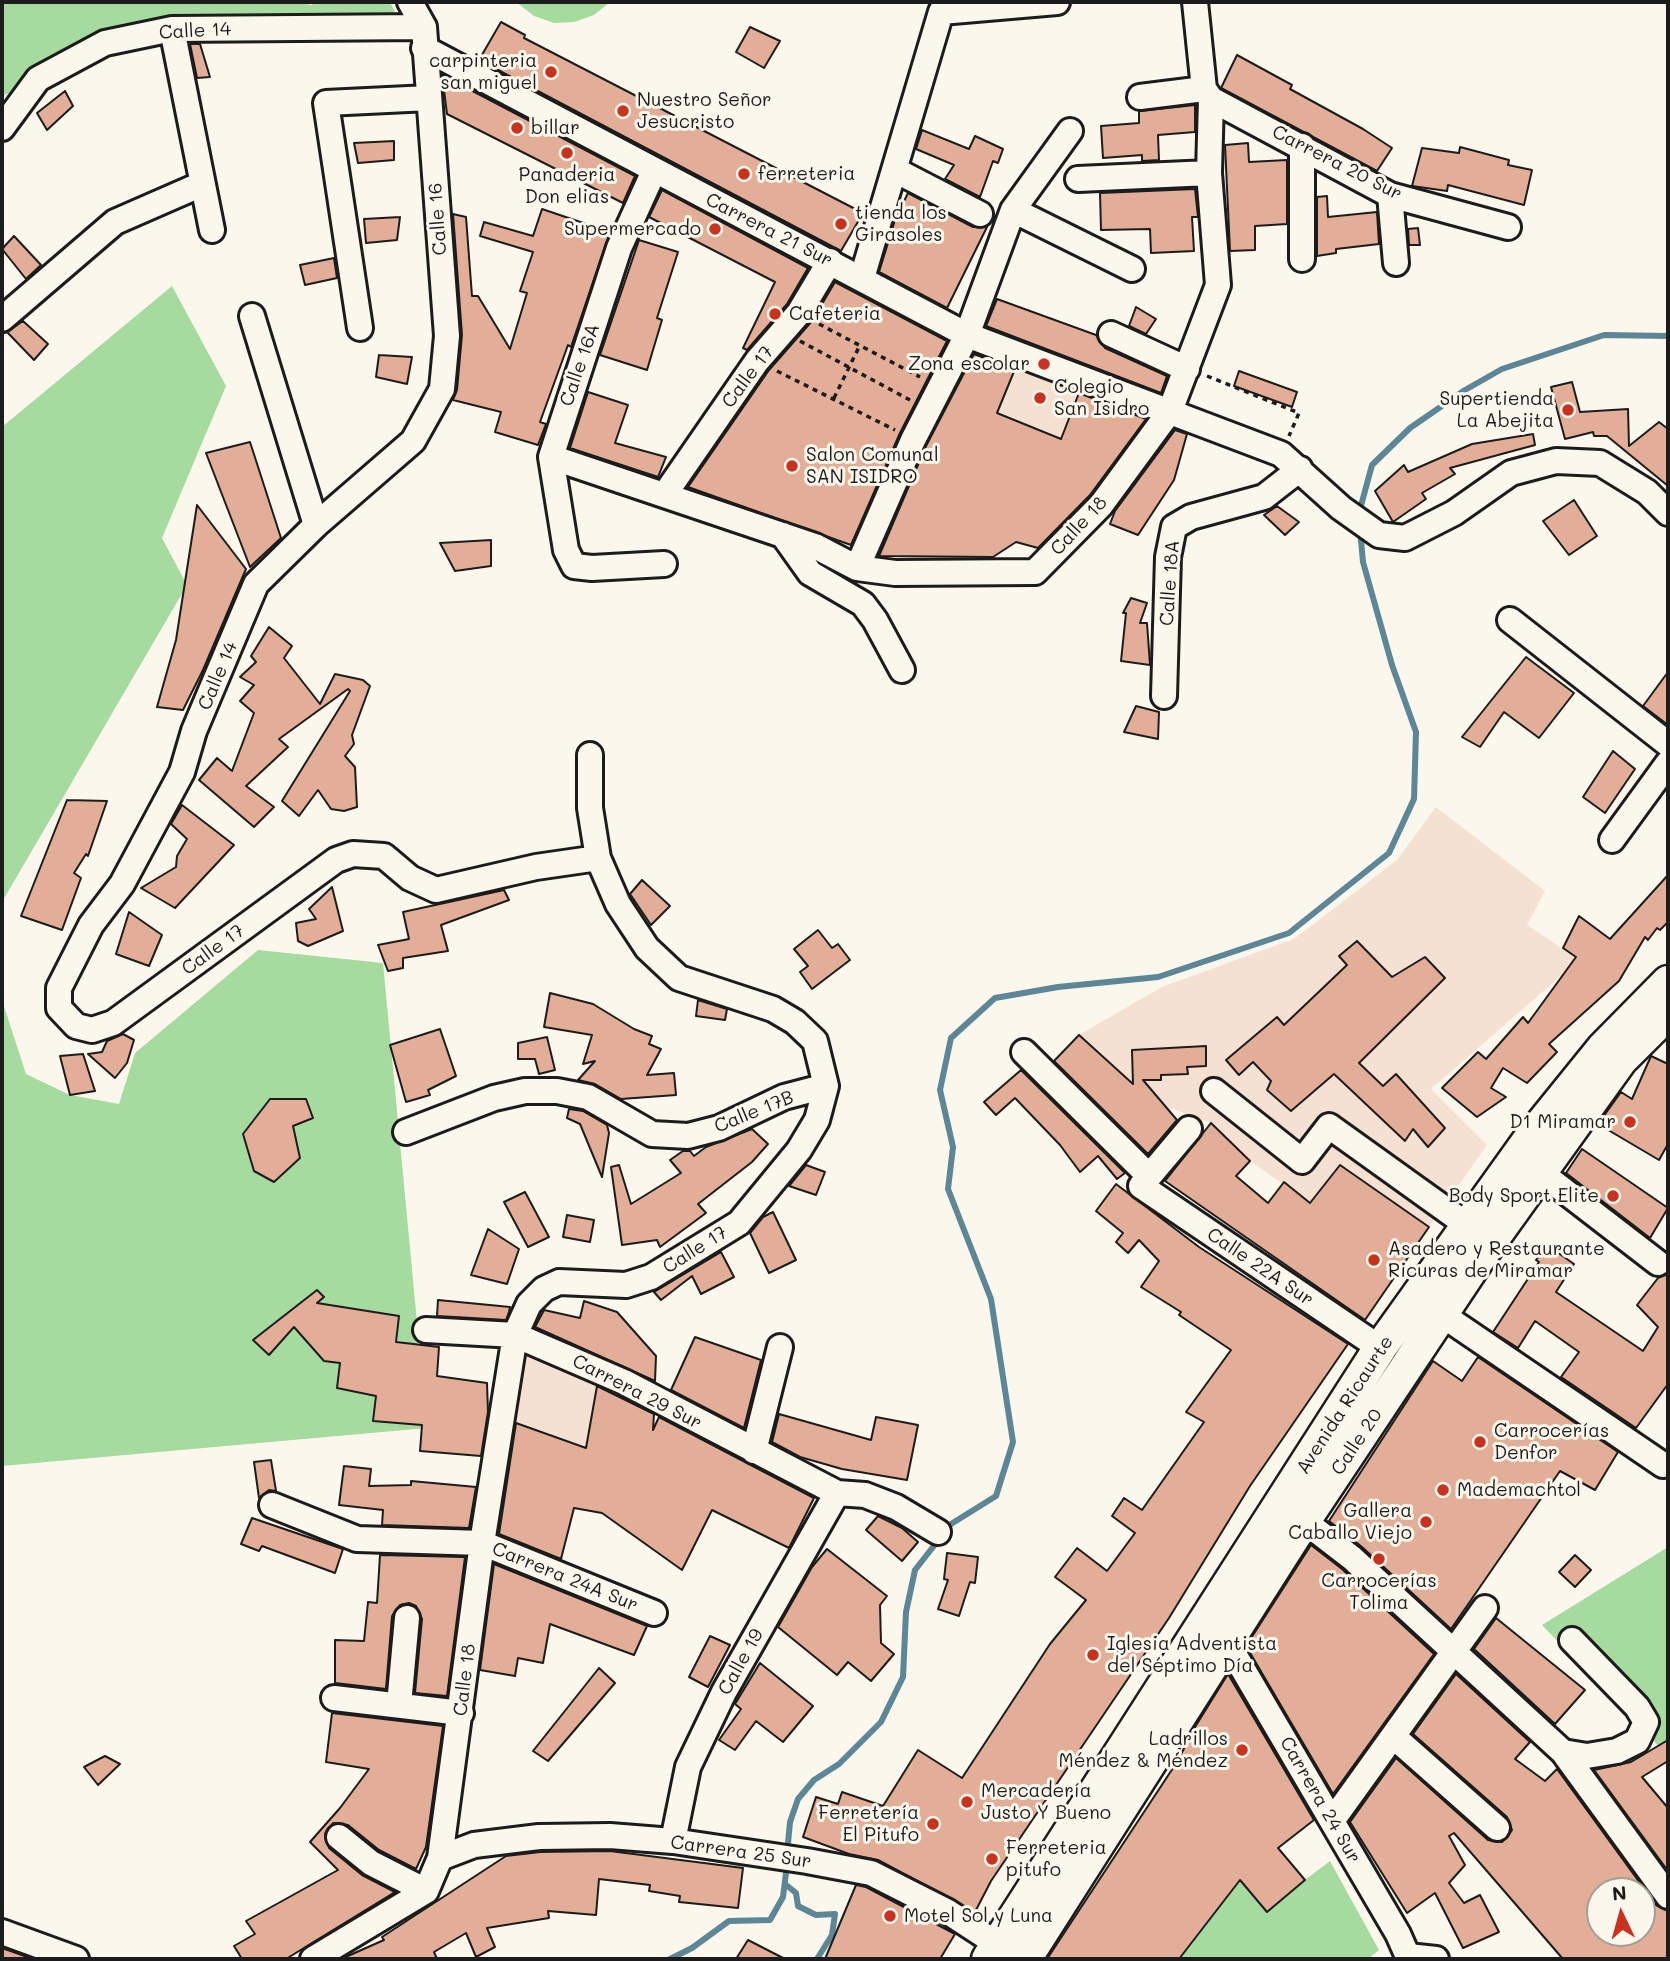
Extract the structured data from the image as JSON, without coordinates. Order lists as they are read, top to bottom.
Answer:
{
  "streets": {
    "main road": ["Avenida Ricaurte", "Calle 20"],
    "street": [
      "Calle 14",
      "Carrera 20 Sur",
      "Calle 16",
      "Carrera 21 Sur",
      "Calle 16A",
      "Calle 17",
      "Calle 18",
      "Calle 18A",
      "Calle 17B",
      "Calle 22A Sur",
      "Carrera 29 Sur",
      "Carrera 24A Sur",
      "Calle 19",
      "Carrera 24 Sur",
      "Carrera 25 Sur"
    ]
  },
  "crossings": [
    ["Calle 14", "Calle 16"],
    ["Calle 14", "Carrera 21 Sur"],
    ["Calle 14", "Calle 17"],
    ["Carrera 20 Sur", "Calle 18"],
    ["Calle 16", "Carrera 21 Sur"],
    ["Carrera 21 Sur", "Calle 16A"],
    ["Carrera 21 Sur", "Calle 17"],
    ["Carrera 21 Sur", "Calle 18"],
    ["Calle 16A", "Calle 18"],
    ["Calle 17", "Calle 18"],
    ["Calle 17", "Calle 17B"],
    ["Calle 17", "Carrera 29 Sur"],
    ["Calle 18", "Carrera 29 Sur"],
    ["Calle 18", "Carrera 24A Sur"],
    ["Calle 18", "Carrera 25 Sur"],
    ["Calle 22A Sur", "Avenida Ricaurte"],
    ["Carrera 29 Sur", "Calle 19"],
    ["Avenida Ricaurte", "Calle 20"],
    ["Avenida Ricaurte", "Carrera 25 Sur"],
    ["Calle 20", "Carrera 24 Sur"],
    ["Calle 20", "Carrera 25 Sur"],
    ["Calle 19", "Carrera 25 Sur"]
  ],
  "places": [
    "carpinteria san miguel",
    "Nuestro Señor Jesucristo",
    "billar",
    "Panaderia Don elias",
    "ferreteria",
    "tienda los Girasoles",
    "Supermercado",
    "Cafeteria",
    "Zona escolar",
    "Colegio San Isidro",
    "Supertienda La Abejita",
    "Salon Comunal SAN ISIDRO",
    "D1 Miramar",
    "Body Sport Elite",
    "Asadero y Restaurante Ricuras de Miramar",
    "Carrocerías Denfor",
    "Mademachtol",
    "Gallera Caballo Viejo",
    "Carrocerías Tolima",
    "Iglesia Adventista del Séptimo Día",
    "Ladrillos Méndez & Méndez",
    "Mercadería Justo Y Bueno",
    "Ferretería El Pitufo",
    "Ferreteria pitufo",
    "Motel Sol y Luna"
  ],
  "north": "top"
}
